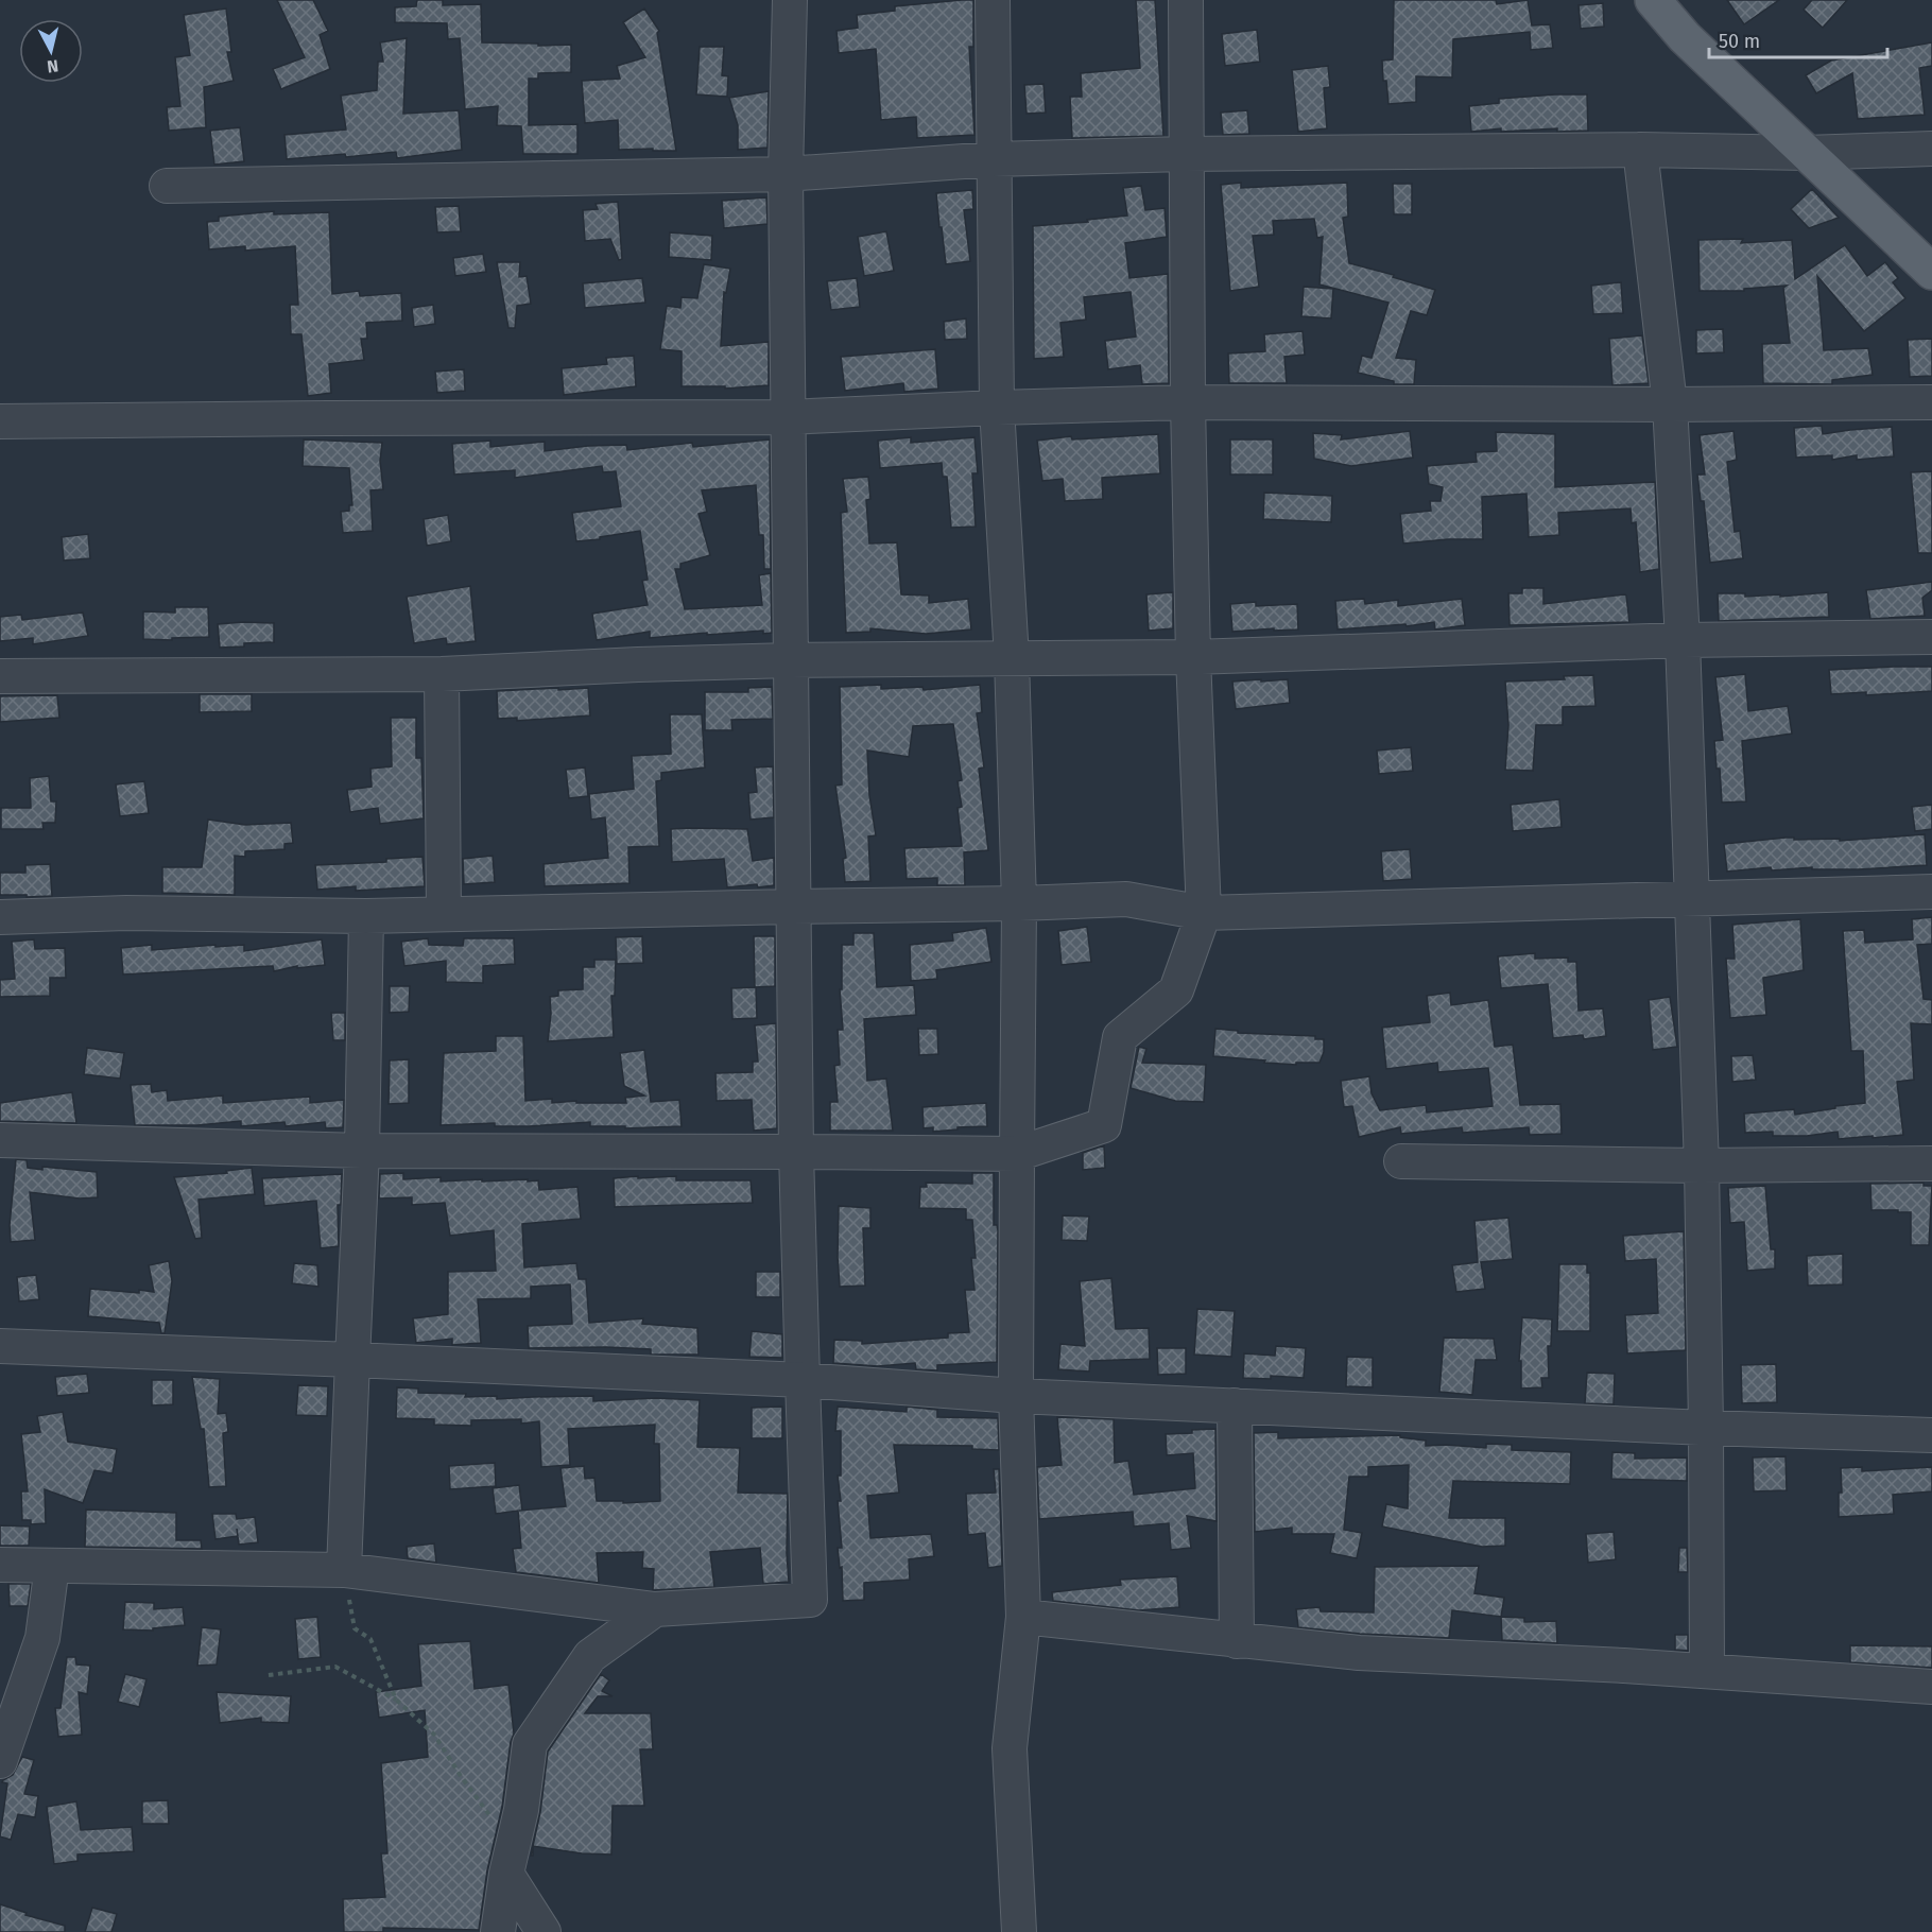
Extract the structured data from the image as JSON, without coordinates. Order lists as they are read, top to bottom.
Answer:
{
  "scale_bar": "50 m",
  "north": "bottom"
}
